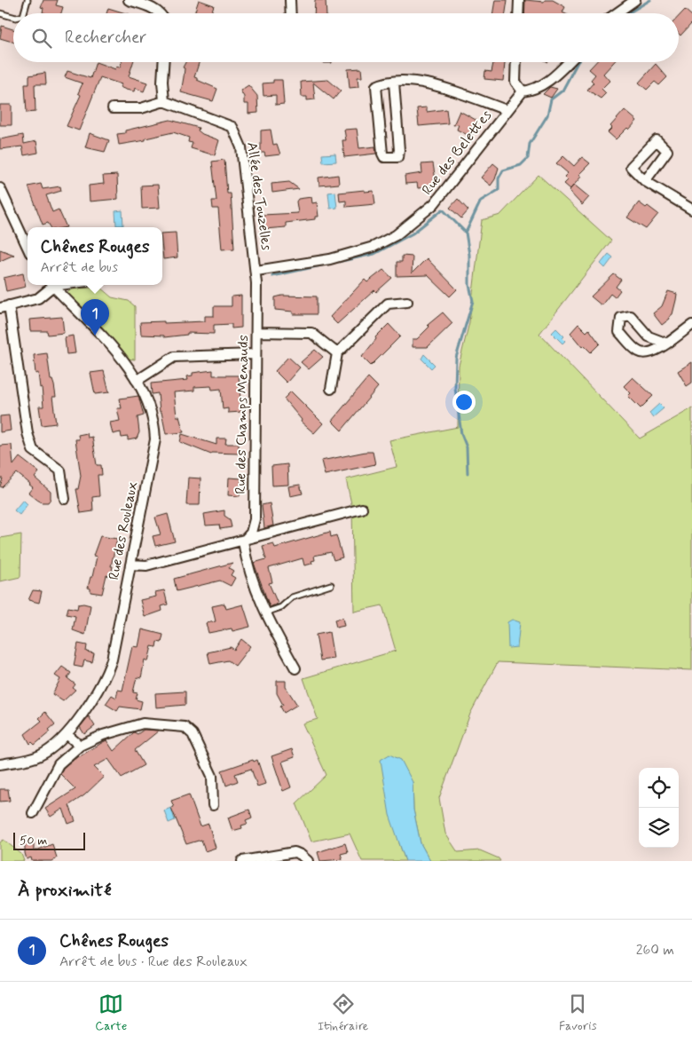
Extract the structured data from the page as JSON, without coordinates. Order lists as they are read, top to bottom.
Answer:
{
  "streets": {
    "street": [
      "Rue des Belettes",
      "Allée des Touzelles",
      "Rue des Champs Menauds",
      "Rue des Rouleaux"
    ]
  },
  "crossings": [
    ["Rue des Belettes", "Allée des Touzelles"],
    ["Allée des Touzelles", "Rue des Champs Menauds"]
  ],
  "scale_bar": "50 m",
  "page": {
    "search": "Rechercher",
    "popup": ["Chênes Rouges", "Arrêt de bus"],
    "pins": "1",
    "scale": "50 m",
    "heading": "À proximité",
    "list": [
      {
        "mark": "1",
        "name": "Chênes Rouges",
        "note": "Arrêt de bus · Rue des Rouleaux",
        "value": "260 m"
      }
    ],
    "nav": ["Carte", "Itinéraire", "Favoris"]
  }
}
